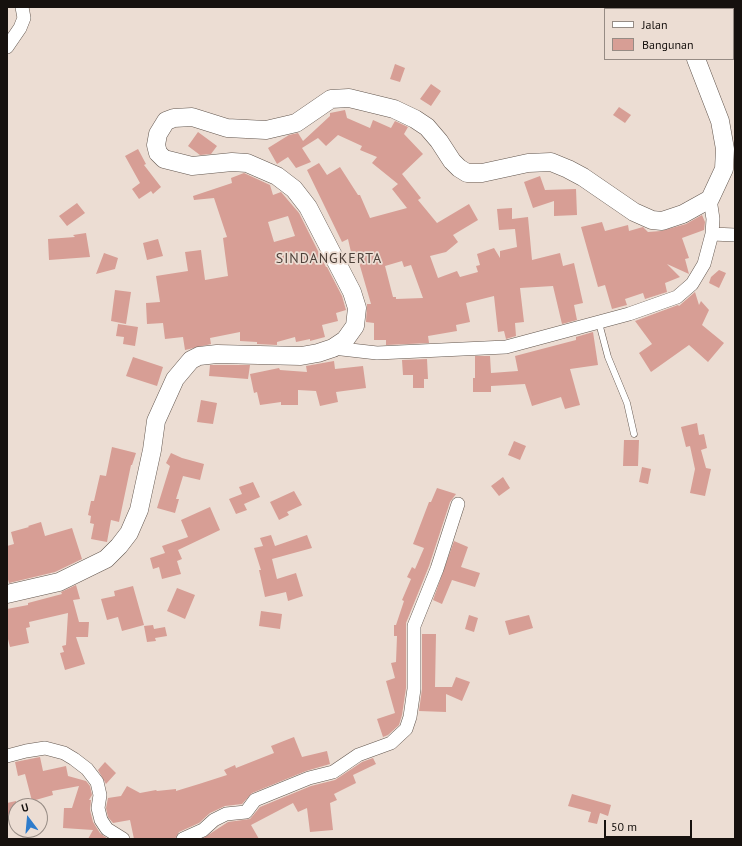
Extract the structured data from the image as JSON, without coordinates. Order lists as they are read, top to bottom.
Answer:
{
  "districts": ["SINDANGKERTA"],
  "legend": ["Jalan", "Bangunan"],
  "scale_bar": "50 m",
  "north": "top"
}
